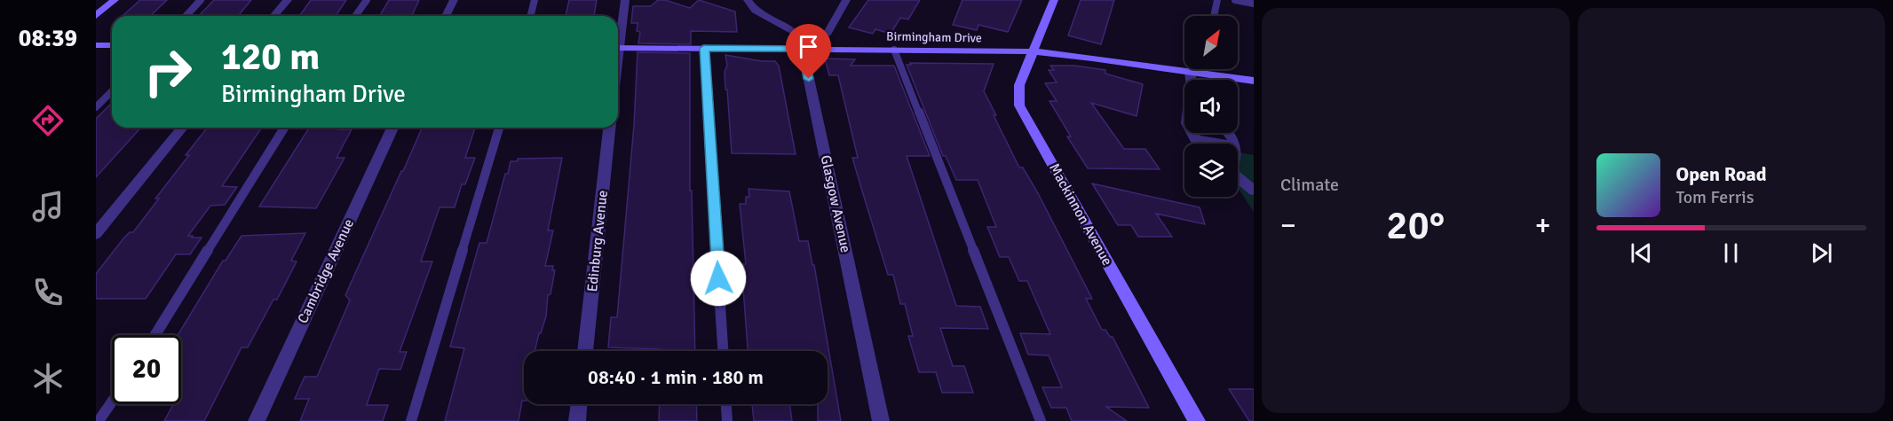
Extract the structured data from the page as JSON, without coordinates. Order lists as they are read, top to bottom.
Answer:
{
  "streets": {
    "main road": ["Birmingham Drive", "Mackinnon Avenue"],
    "street": ["Glasgow Avenue", "Edinburg Avenue", "Cambridge Avenue"]
  },
  "crossings": [
    ["Birmingham Drive", "Glasgow Avenue"],
    ["Birmingham Drive", "Mackinnon Avenue"]
  ],
  "north": "top right",
  "page": {
    "tabs": "08:39",
    "tile": "Climate",
    "turn": ["120 m", "Birmingham Drive"],
    "song": ["Open Road", "Tom Ferris"],
    "heat": ["−", "20°", "+"],
    "limit": "20",
    "trip": "08:40 · 1 min · 180 m"
  }
}
